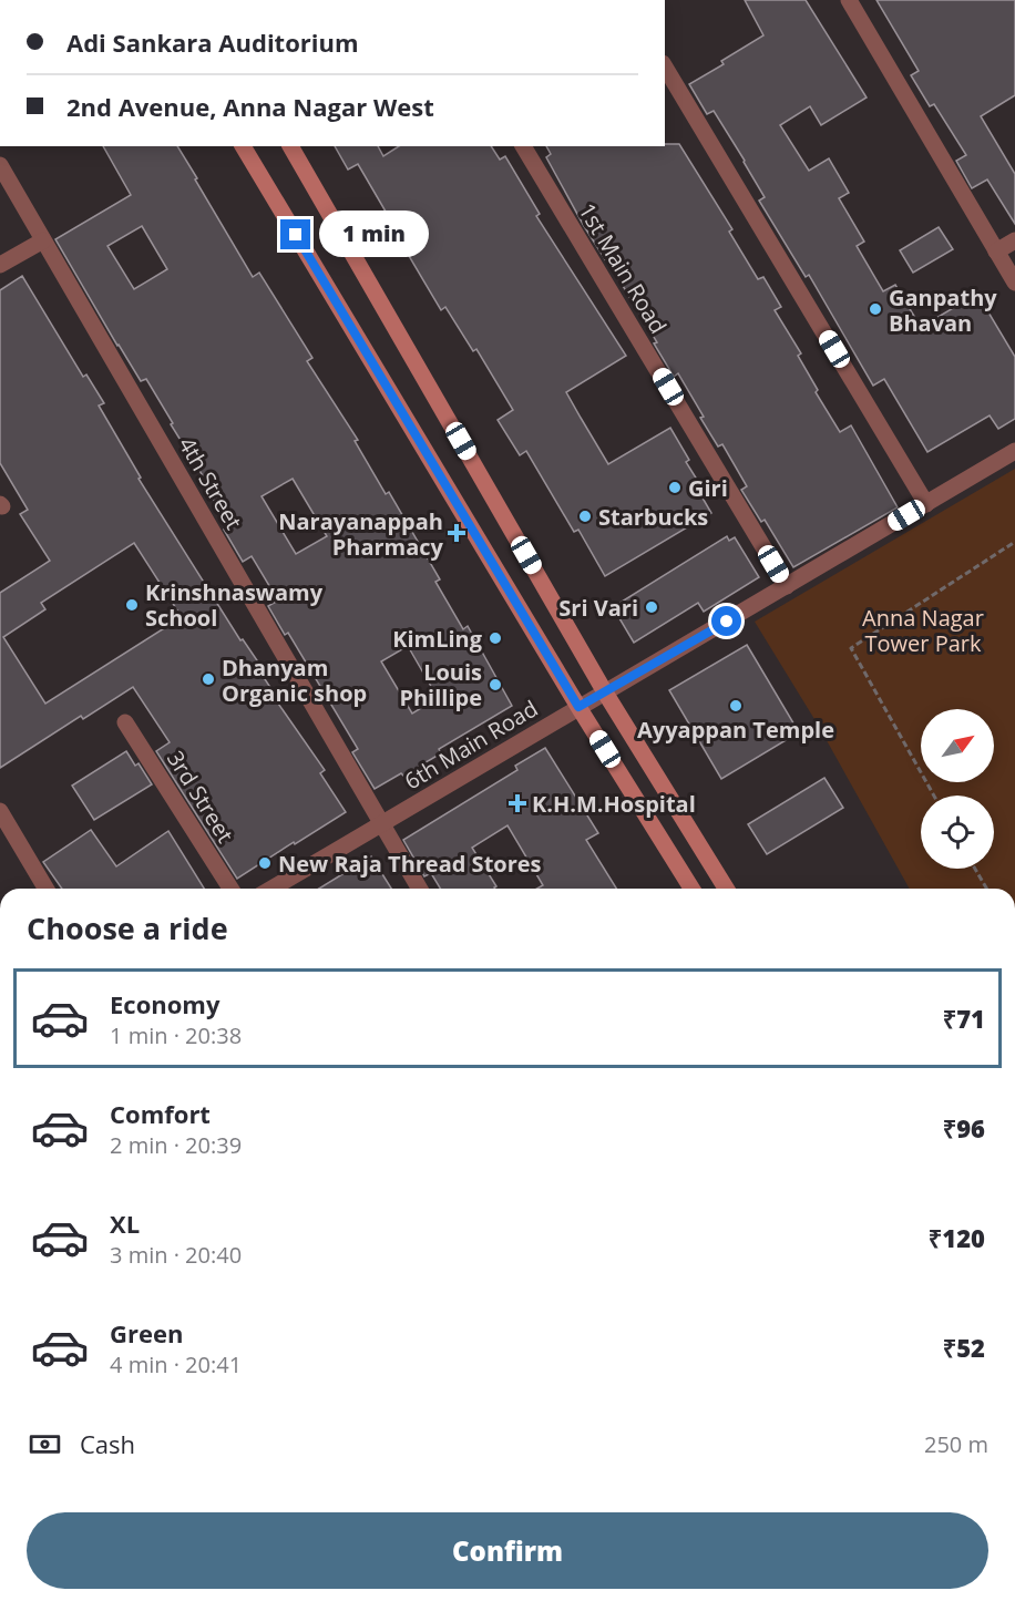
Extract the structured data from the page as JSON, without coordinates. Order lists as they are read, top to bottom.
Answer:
{
  "streets": {
    "street": [
      "1st Main Road",
      "4th Street",
      "6th Main Road",
      "3rd Street"
    ]
  },
  "crossings": [
    ["1st Main Road", "6th Main Road"],
    ["4th Street", "6th Main Road"]
  ],
  "parks": ["Anna Nagar Tower Park"],
  "places": {
    "other": [
      "Ganpathy Bhavan",
      "Giri",
      "Starbucks",
      "Krinshnaswamy School",
      "Sri Vari",
      "KimLing",
      "Dhanyam Organic shop",
      "Louis Phillipe",
      "Ayyappan Temple",
      "New Raja Thread Stores"
    ],
    "health": ["Narayanappah Pharmacy", "K.H.M.Hospital"]
  },
  "north": "top right",
  "page": {
    "banner": ["Adi Sankara Auditorium", "2nd Avenue, Anna Nagar West"],
    "bubble": "1 min",
    "heading": "Choose a ride",
    "list": [
      {
        "name": "Economy",
        "note": "1 min · 20:38",
        "value": "₹71"
      },
      {
        "name": "Comfort",
        "note": "2 min · 20:39",
        "value": "₹96"
      },
      {
        "name": "XL",
        "note": "3 min · 20:40",
        "value": "₹120"
      },
      {
        "name": "Green",
        "note": "4 min · 20:41",
        "value": "₹52"
      }
    ],
    "pay": ["Cash", "250 m"],
    "buttons": "Confirm"
  }
}
